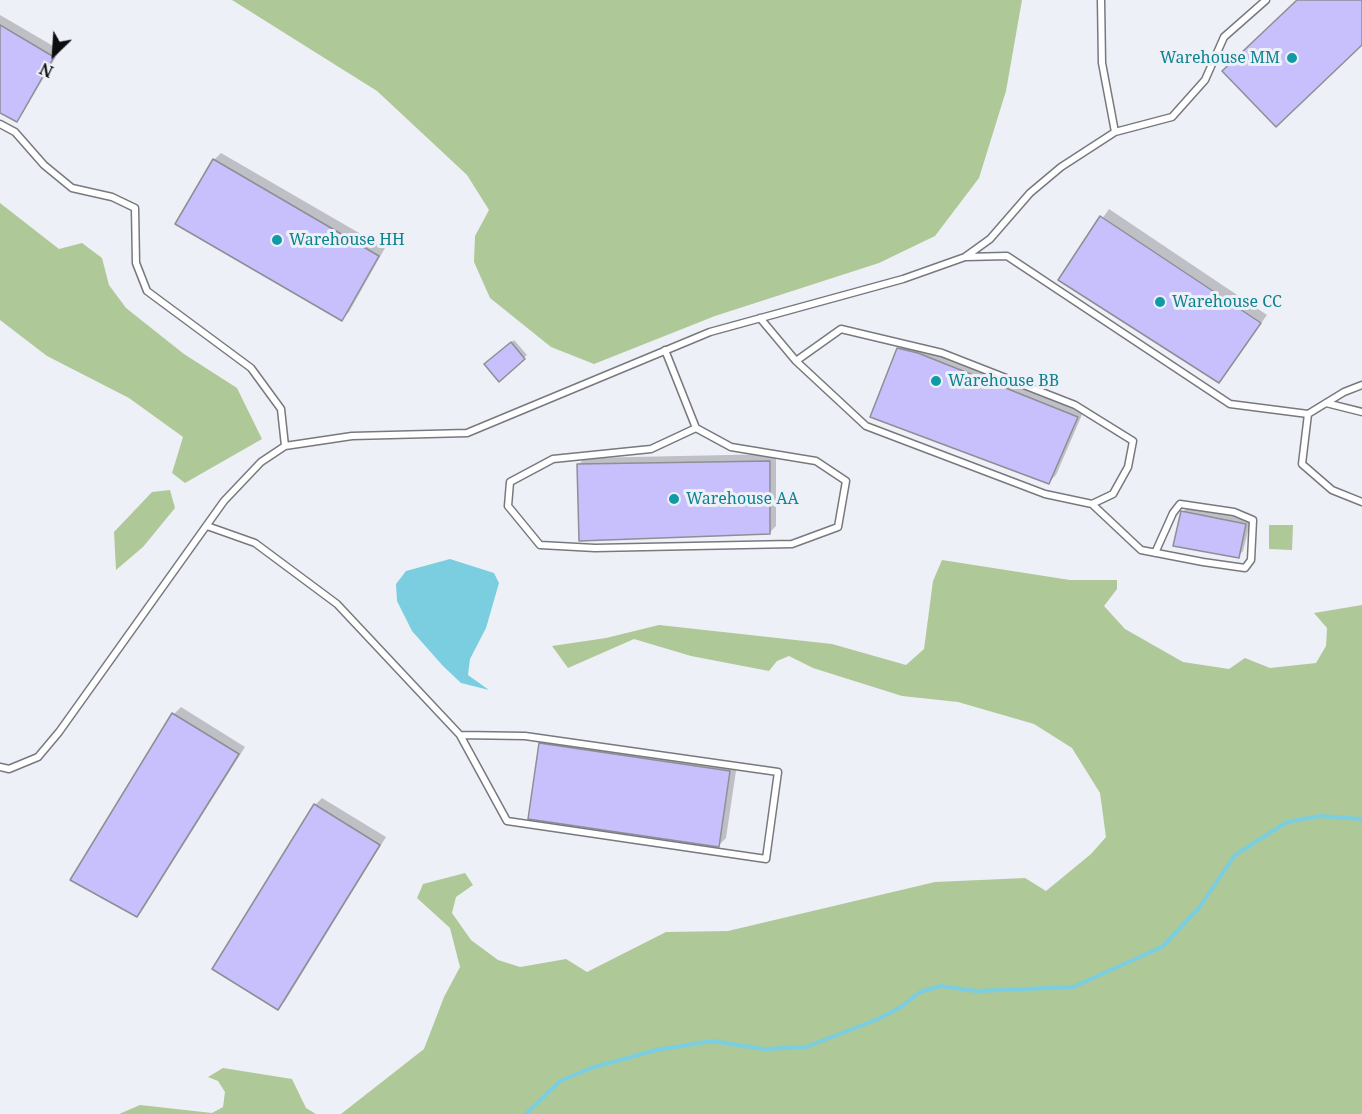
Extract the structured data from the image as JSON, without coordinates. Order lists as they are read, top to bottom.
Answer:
{
  "places": [
    "Warehouse MM",
    "Warehouse HH",
    "Warehouse CC",
    "Warehouse BB",
    "Warehouse AA"
  ],
  "north": "bottom left"
}
